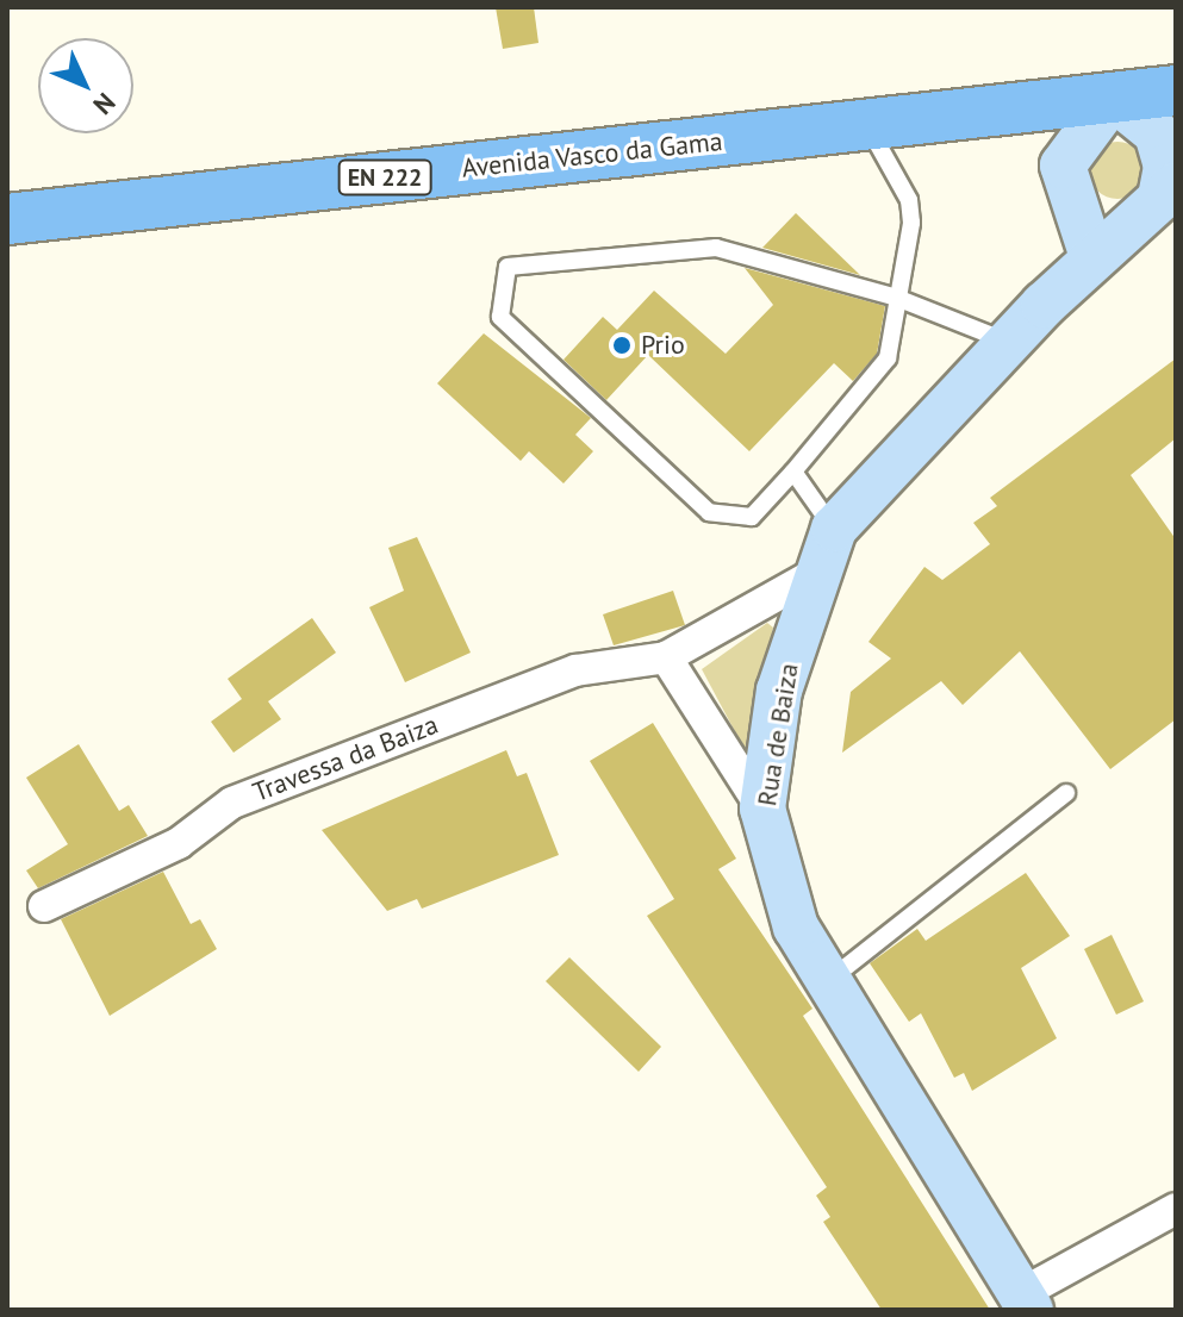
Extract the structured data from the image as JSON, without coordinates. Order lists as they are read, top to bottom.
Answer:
{
  "streets": {
    "main road": ["Avenida Vasco da Gama", "EN 222"],
    "street": ["Rua de Baiza", "Travessa da Baiza"]
  },
  "crossings": [
    ["Avenida Vasco da Gama", "Rua de Baiza"],
    ["Rua de Baiza", "Travessa da Baiza"]
  ],
  "places": ["Prio"],
  "north": "bottom right"
}
